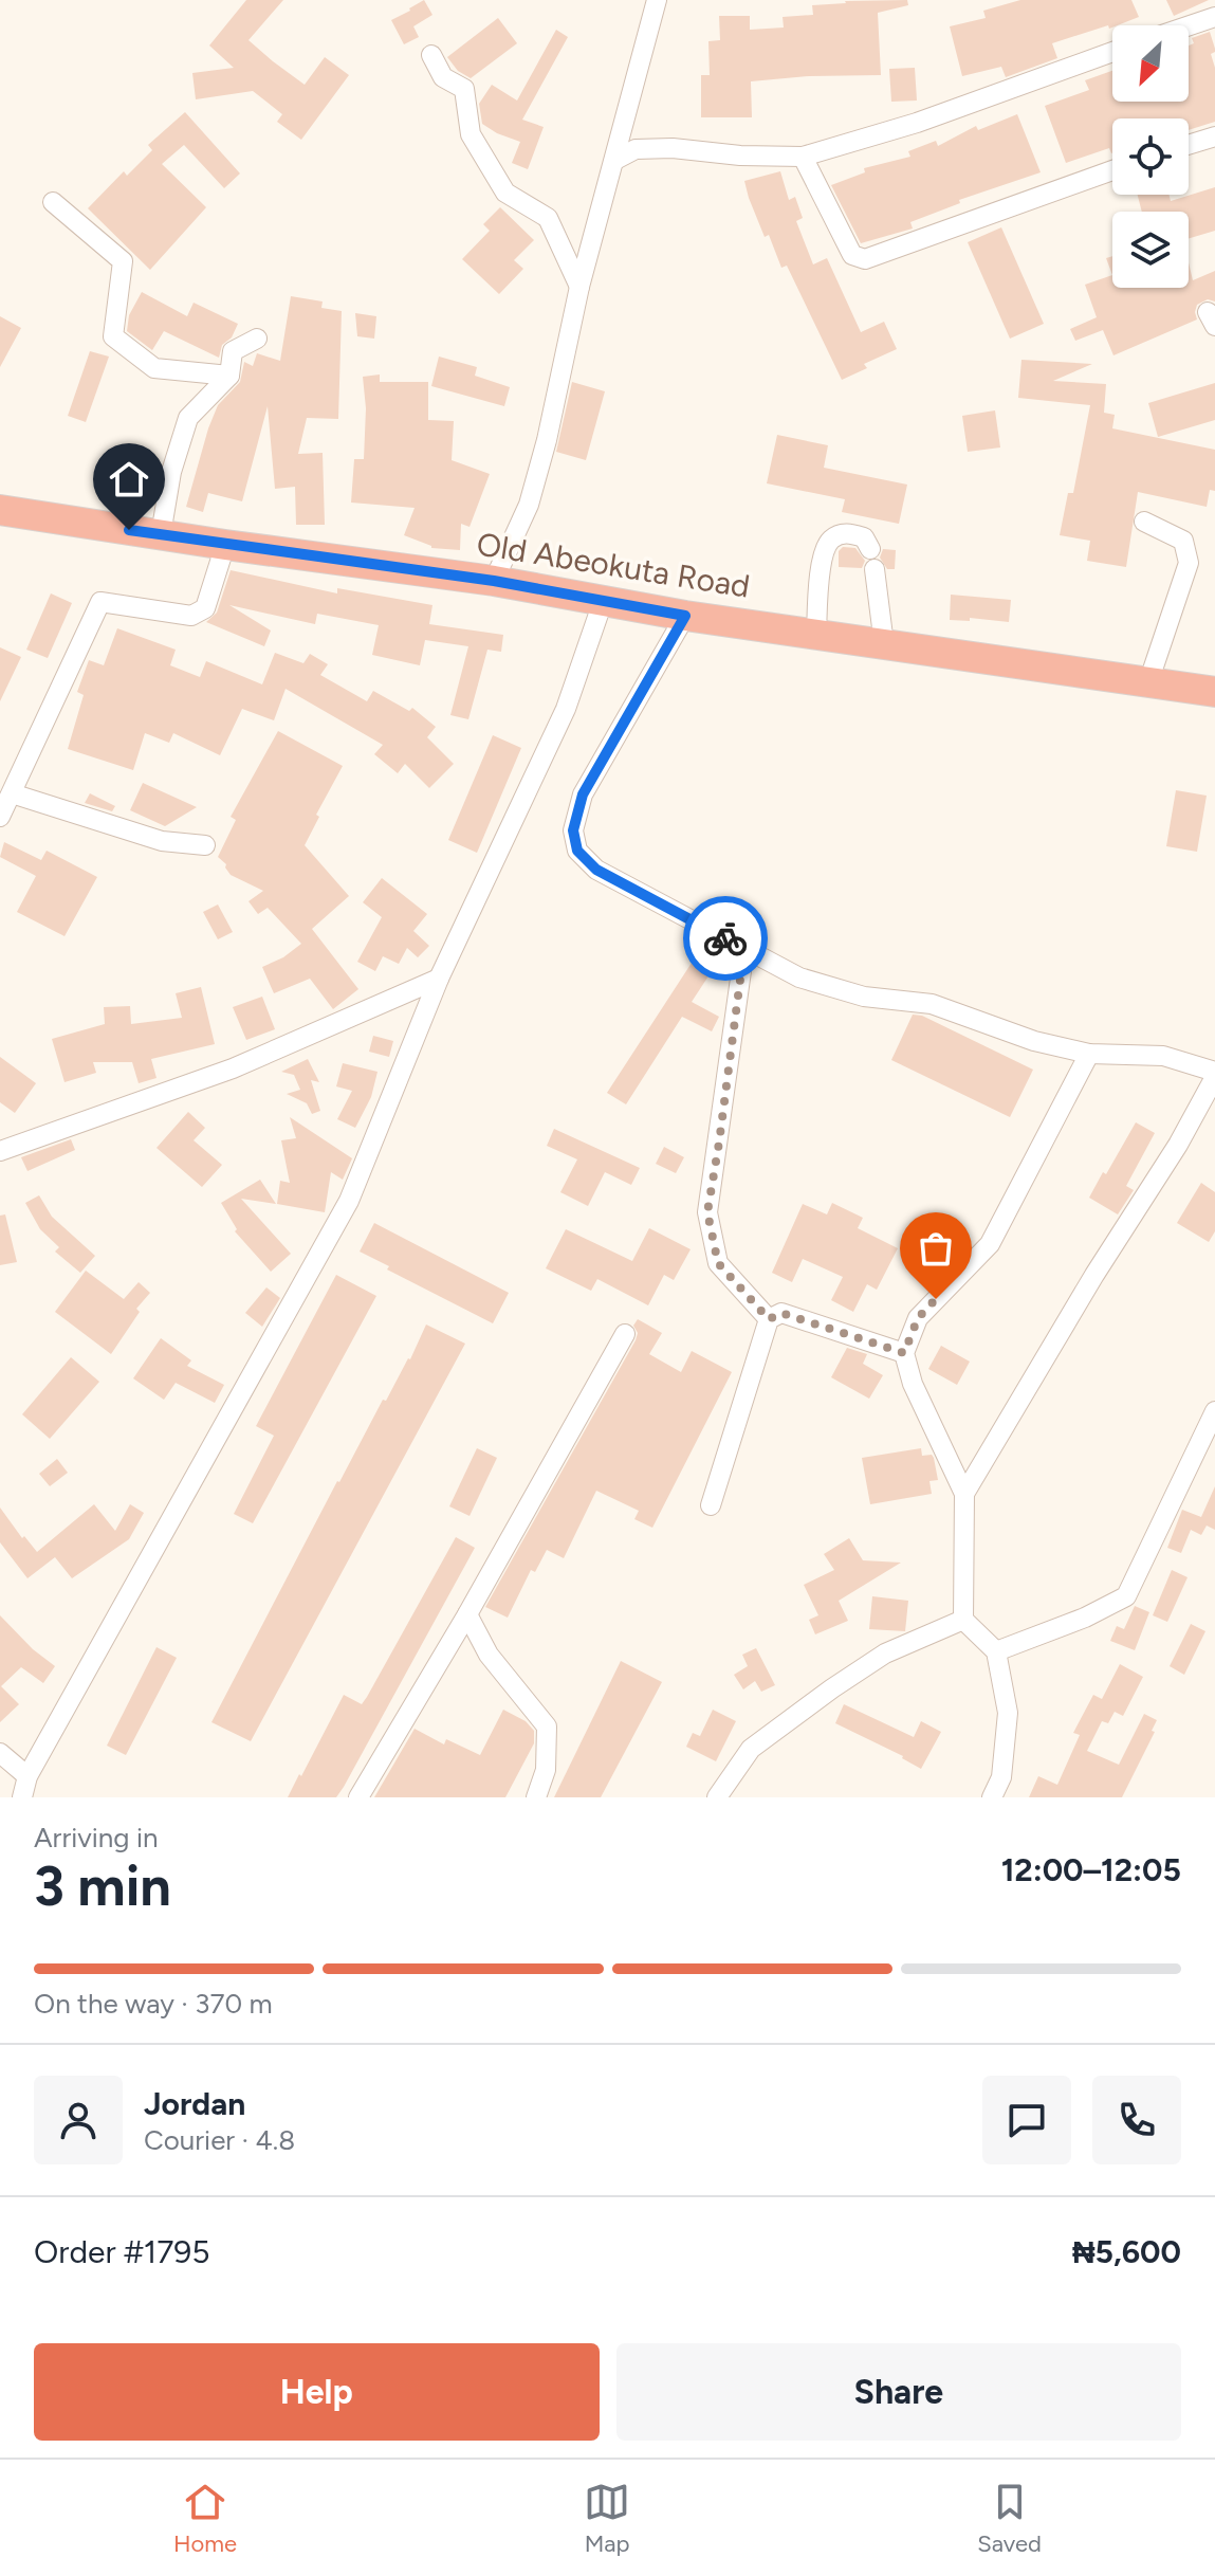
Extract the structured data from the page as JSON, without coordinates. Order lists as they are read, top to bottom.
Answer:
{
  "streets": {
    "highway": ["Old Abeokuta Road"]
  },
  "north": "bottom left",
  "page": {
    "heading": ["3 min", "Arriving in", "12:00–12:05"],
    "panel": [
      "Jordan",
      "Courier · 4.8",
      "Order #1795",
      "₦5,600"
    ],
    "bar": "On the way · 370 m",
    "buttons": ["Help", "Share"],
    "tabs": ["Home", "Map", "Saved"]
  }
}
